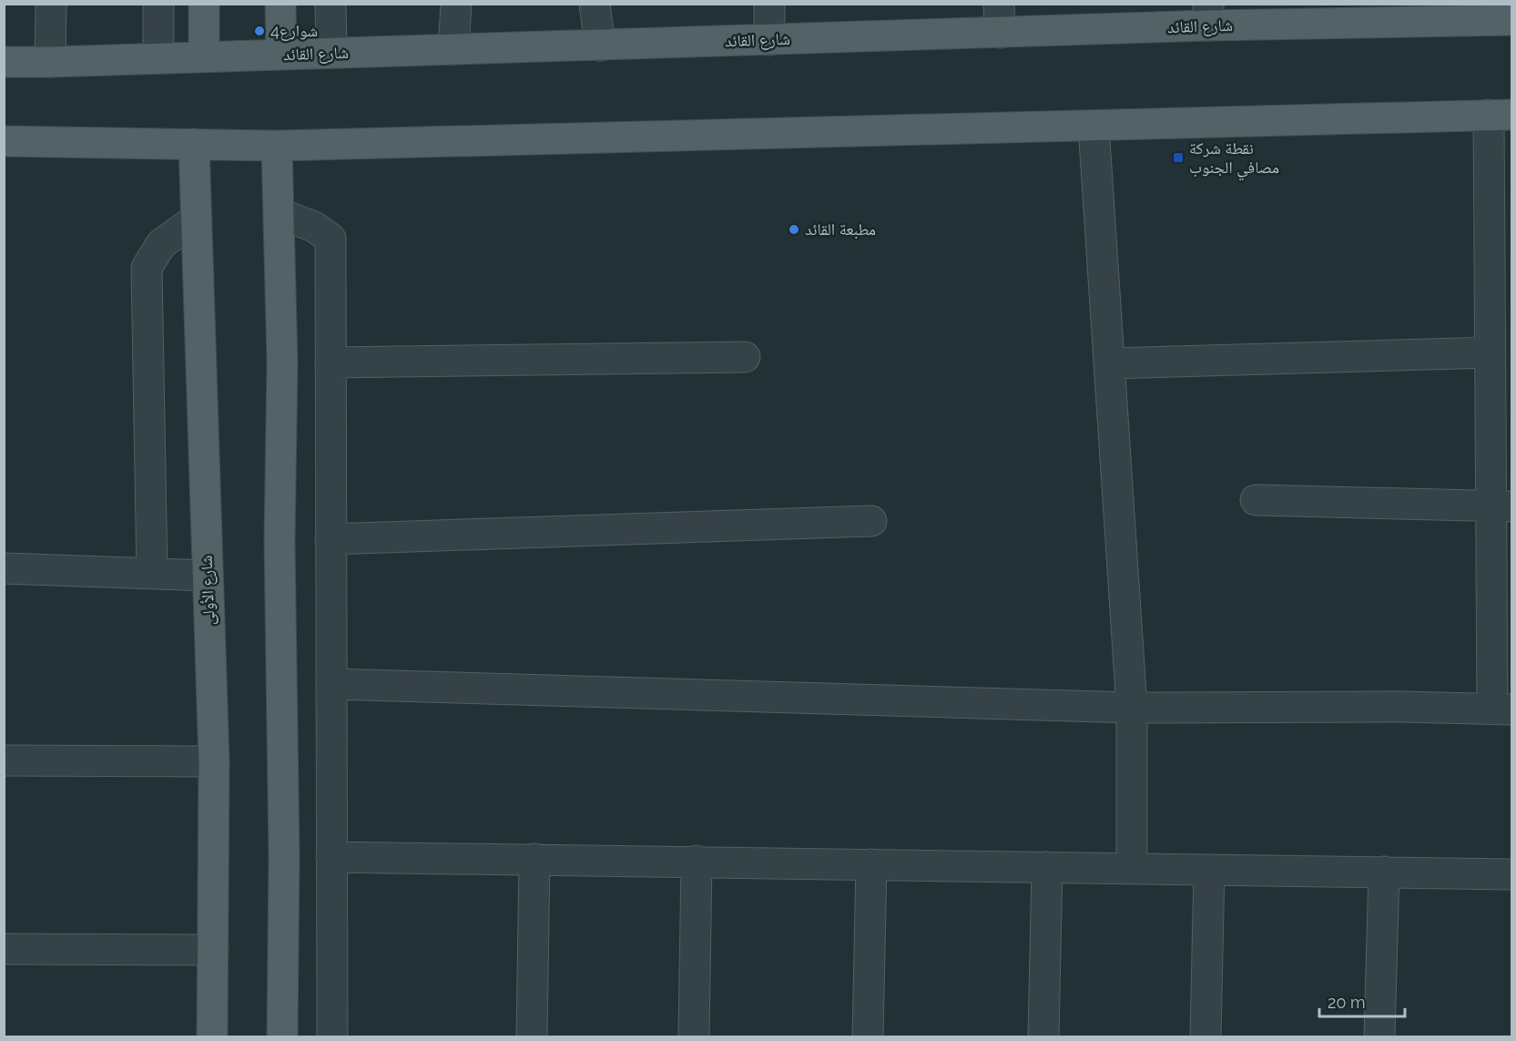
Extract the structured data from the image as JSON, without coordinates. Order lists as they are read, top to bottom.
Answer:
{
  "streets": {
    "main road": ["شارع القائد", "شارع الأولى"]
  },
  "places": {
    "other": ["4شوارع", "مطبعة القائد"],
    "transit": ["نقطة شركة مصافي الجنوب"]
  },
  "scale_bar": "20 m"
}
